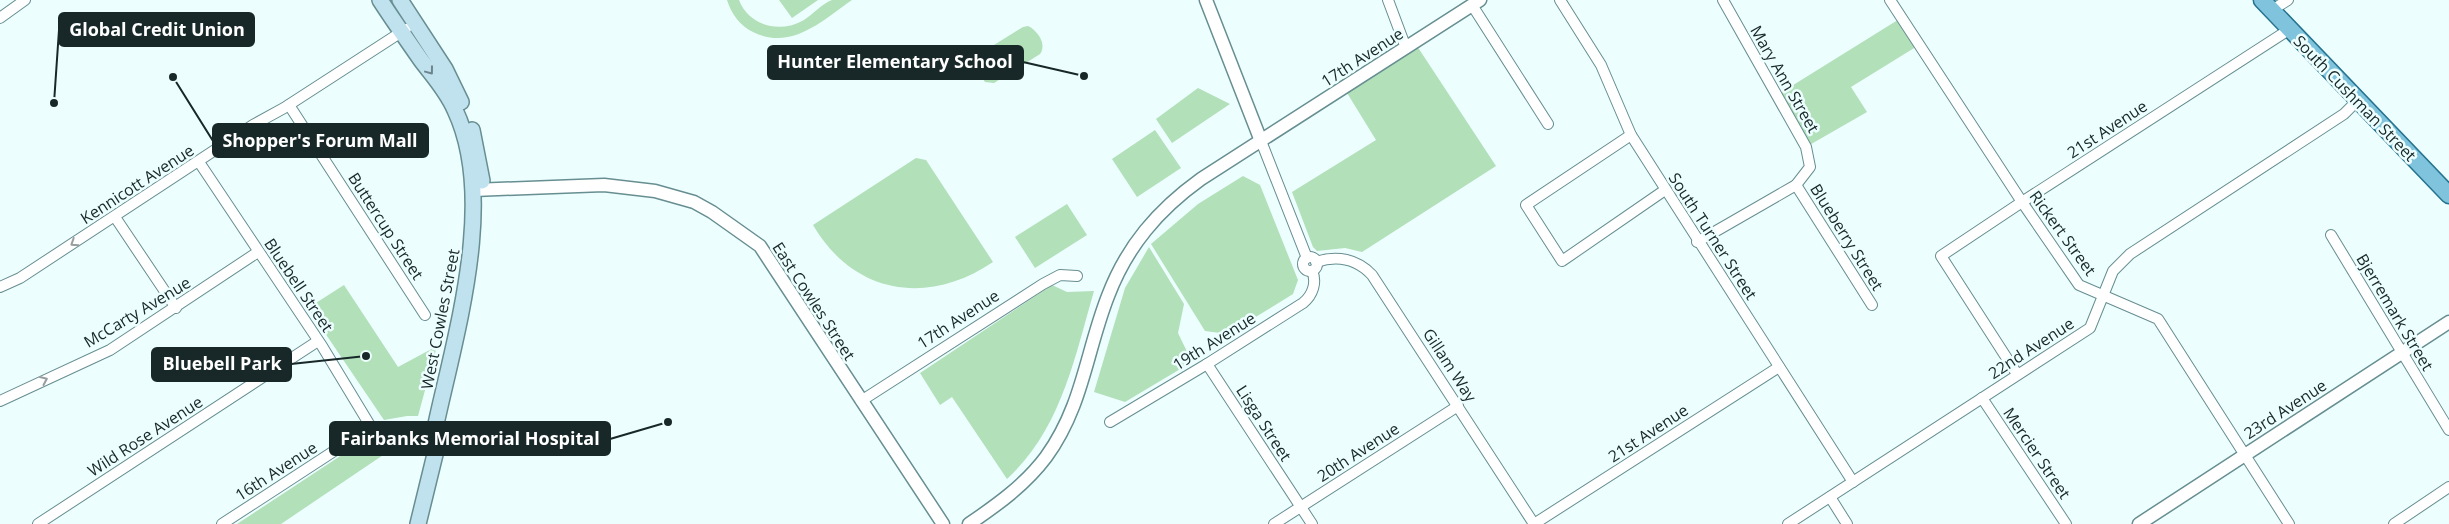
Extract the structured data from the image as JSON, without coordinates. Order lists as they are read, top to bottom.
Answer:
{
  "streets": {
    "main road": ["South Cushman Street", "West Cowles Street"],
    "street": [
      "17th Avenue",
      "Mary Ann Street",
      "21st Avenue",
      "Kennicott Avenue",
      "Buttercup Street",
      "Rickert Street",
      "South Turner Street",
      "Blueberry Street",
      "Bluebell Street",
      "East Cowles Street",
      "McCarty Avenue",
      "Bjerremark Street",
      "19th Avenue",
      "22nd Avenue",
      "Gillam Way",
      "23rd Avenue",
      "Lisga Street",
      "Wild Rose Avenue",
      "20th Avenue",
      "Mercier Street",
      "16th Avenue"
    ]
  },
  "crossings": [
    ["17th Avenue", "East Cowles Street"],
    ["Mary Ann Street", "Blueberry Street"],
    ["South Cushman Street", "21st Avenue"],
    ["South Cushman Street", "22nd Avenue"],
    ["21st Avenue", "Rickert Street"],
    ["21st Avenue", "South Turner Street"],
    ["21st Avenue", "22nd Avenue"],
    ["21st Avenue", "Gillam Way"],
    ["Kennicott Avenue", "Buttercup Street"],
    ["Kennicott Avenue", "Bluebell Street"],
    ["Rickert Street", "22nd Avenue"],
    ["Rickert Street", "23rd Avenue"],
    ["South Turner Street", "22nd Avenue"],
    ["Bluebell Street", "McCarty Avenue"],
    ["Bluebell Street", "Wild Rose Avenue"],
    ["Bluebell Street", "16th Avenue"],
    ["East Cowles Street", "West Cowles Street"],
    ["Bjerremark Street", "23rd Avenue"],
    ["19th Avenue", "Gillam Way"],
    ["19th Avenue", "Lisga Street"],
    ["22nd Avenue", "Mercier Street"],
    ["Gillam Way", "20th Avenue"],
    ["Lisga Street", "20th Avenue"]
  ],
  "one_way": ["McCarty Avenue"],
  "places": [
    "Hunter Elementary School",
    "Shopper's Forum Mall",
    "Global Credit Union",
    "Bluebell Park",
    "Fairbanks Memorial Hospital"
  ]
}
